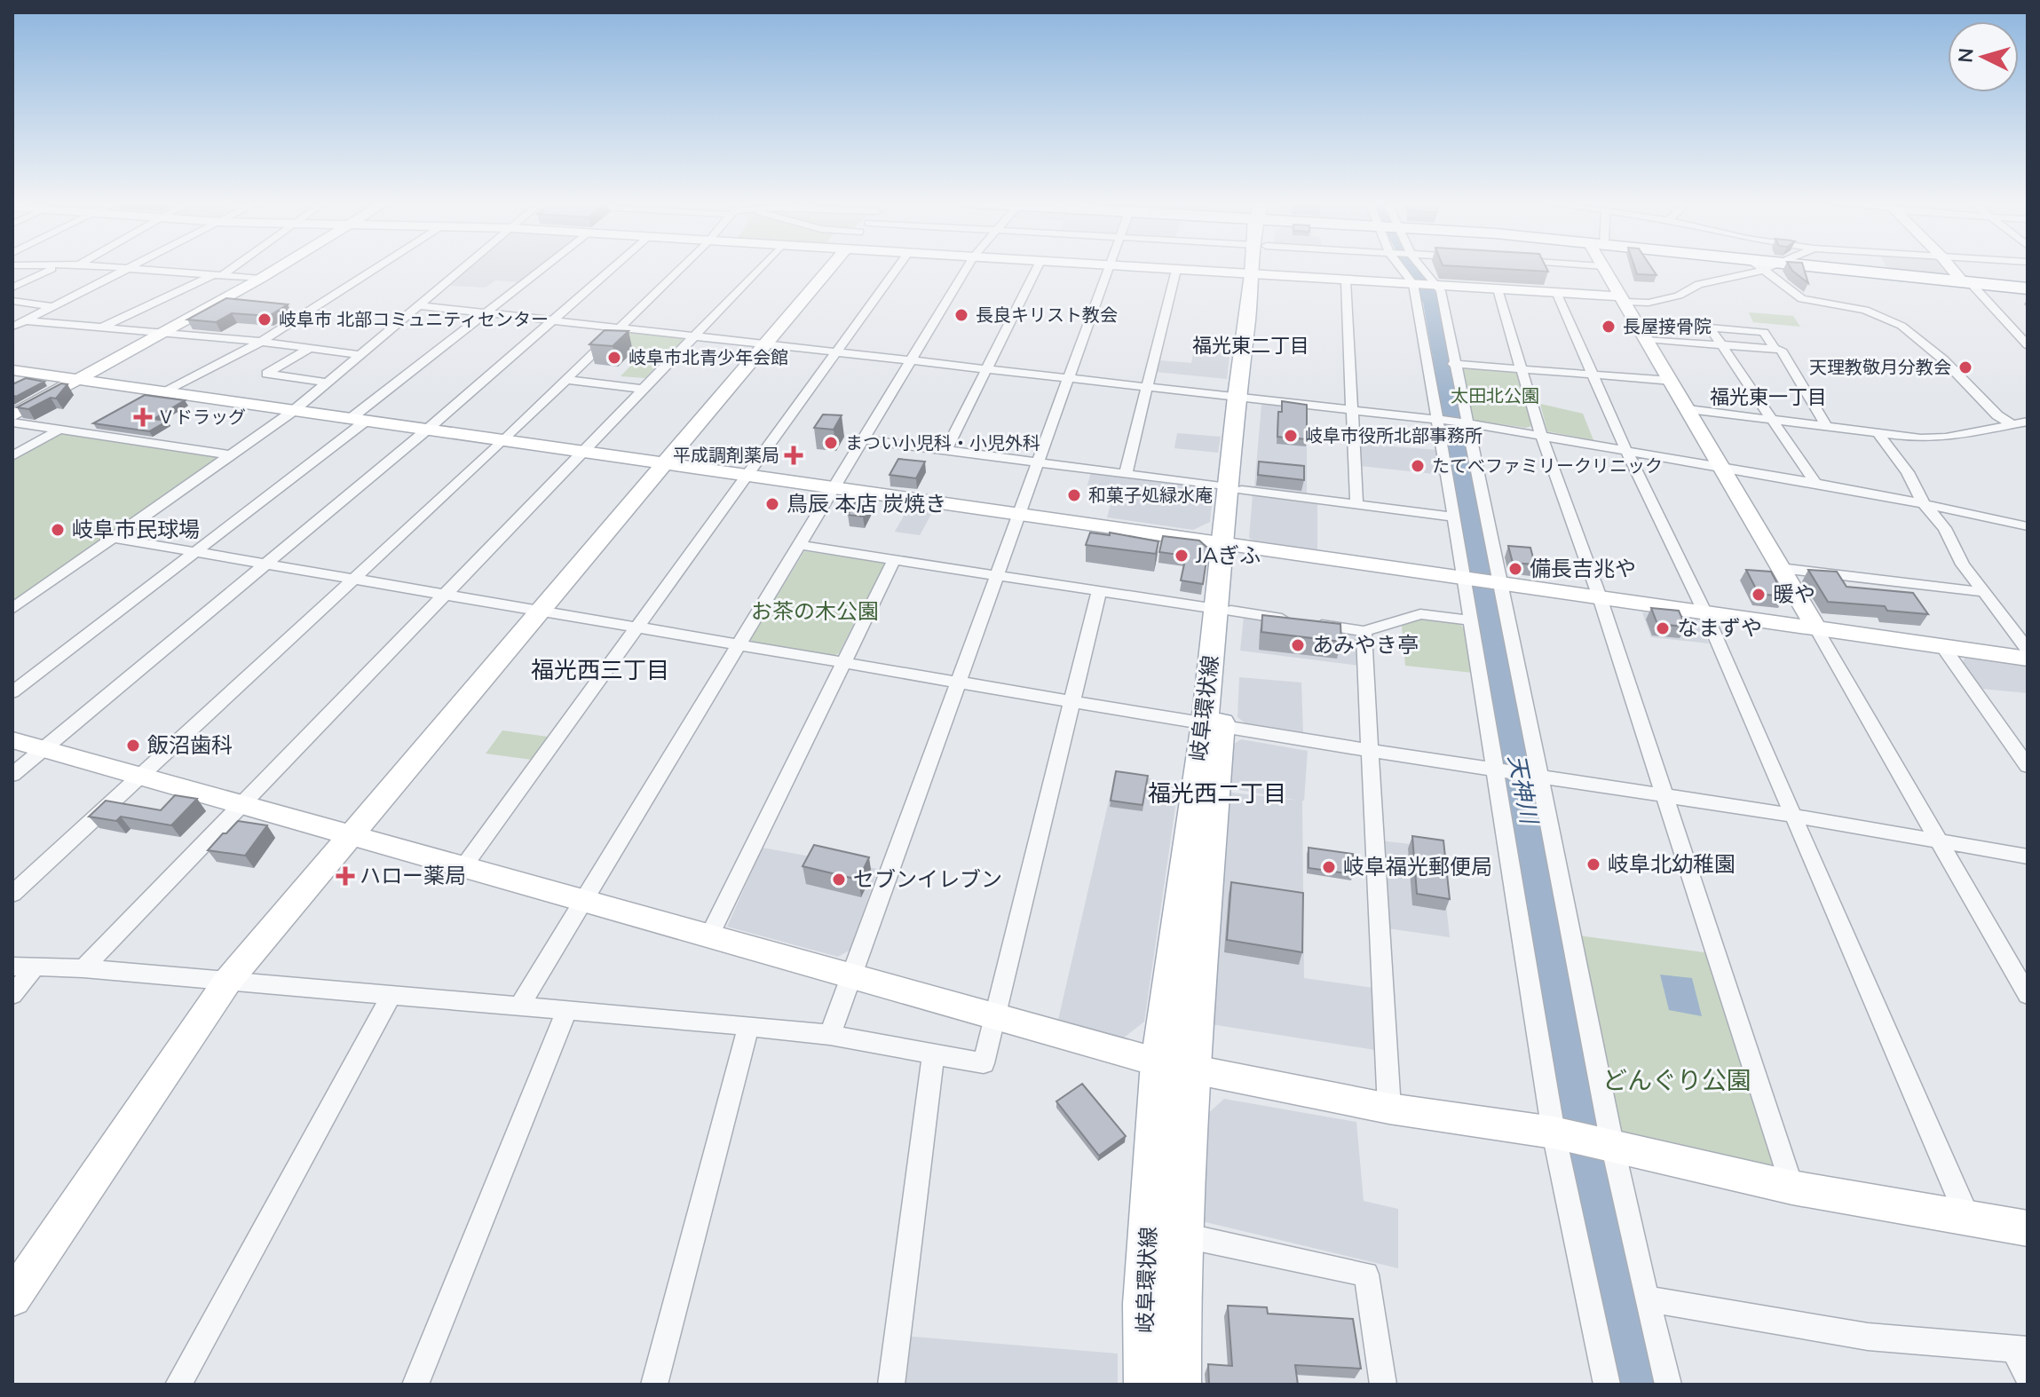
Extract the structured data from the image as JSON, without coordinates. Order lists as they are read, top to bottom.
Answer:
{
  "streets": {
    "main road": ["岐阜環状線"]
  },
  "districts": [
    "福光東二丁目",
    "福光東一丁目",
    "福光西三丁目",
    "福光西二丁目"
  ],
  "water": ["天神川"],
  "parks": ["太田北公園", "お茶の木公園", "どんぐり公園"],
  "places": {
    "other": [
      "長良キリスト教会",
      "岐阜市 北部コミュニティセンター",
      "長屋接骨院",
      "岐阜市北青少年会館",
      "天理教敬月分教会",
      "岐阜市役所北部事務所",
      "まつい小児科・小児外科",
      "たてべファミリークリニック",
      "和菓子処緑水庵",
      "鳥辰 本店 炭焼き",
      "岐阜市民球場",
      "JAぎふ",
      "備長吉兆や",
      "暖や",
      "なまずや",
      "あみやき亭",
      "飯沼歯科",
      "岐阜北幼稚園",
      "岐阜福光郵便局",
      "セブンイレブン"
    ],
    "health": ["Ｖドラッグ", "平成調剤薬局", "ハロー薬局"]
  },
  "north": "left"
}
